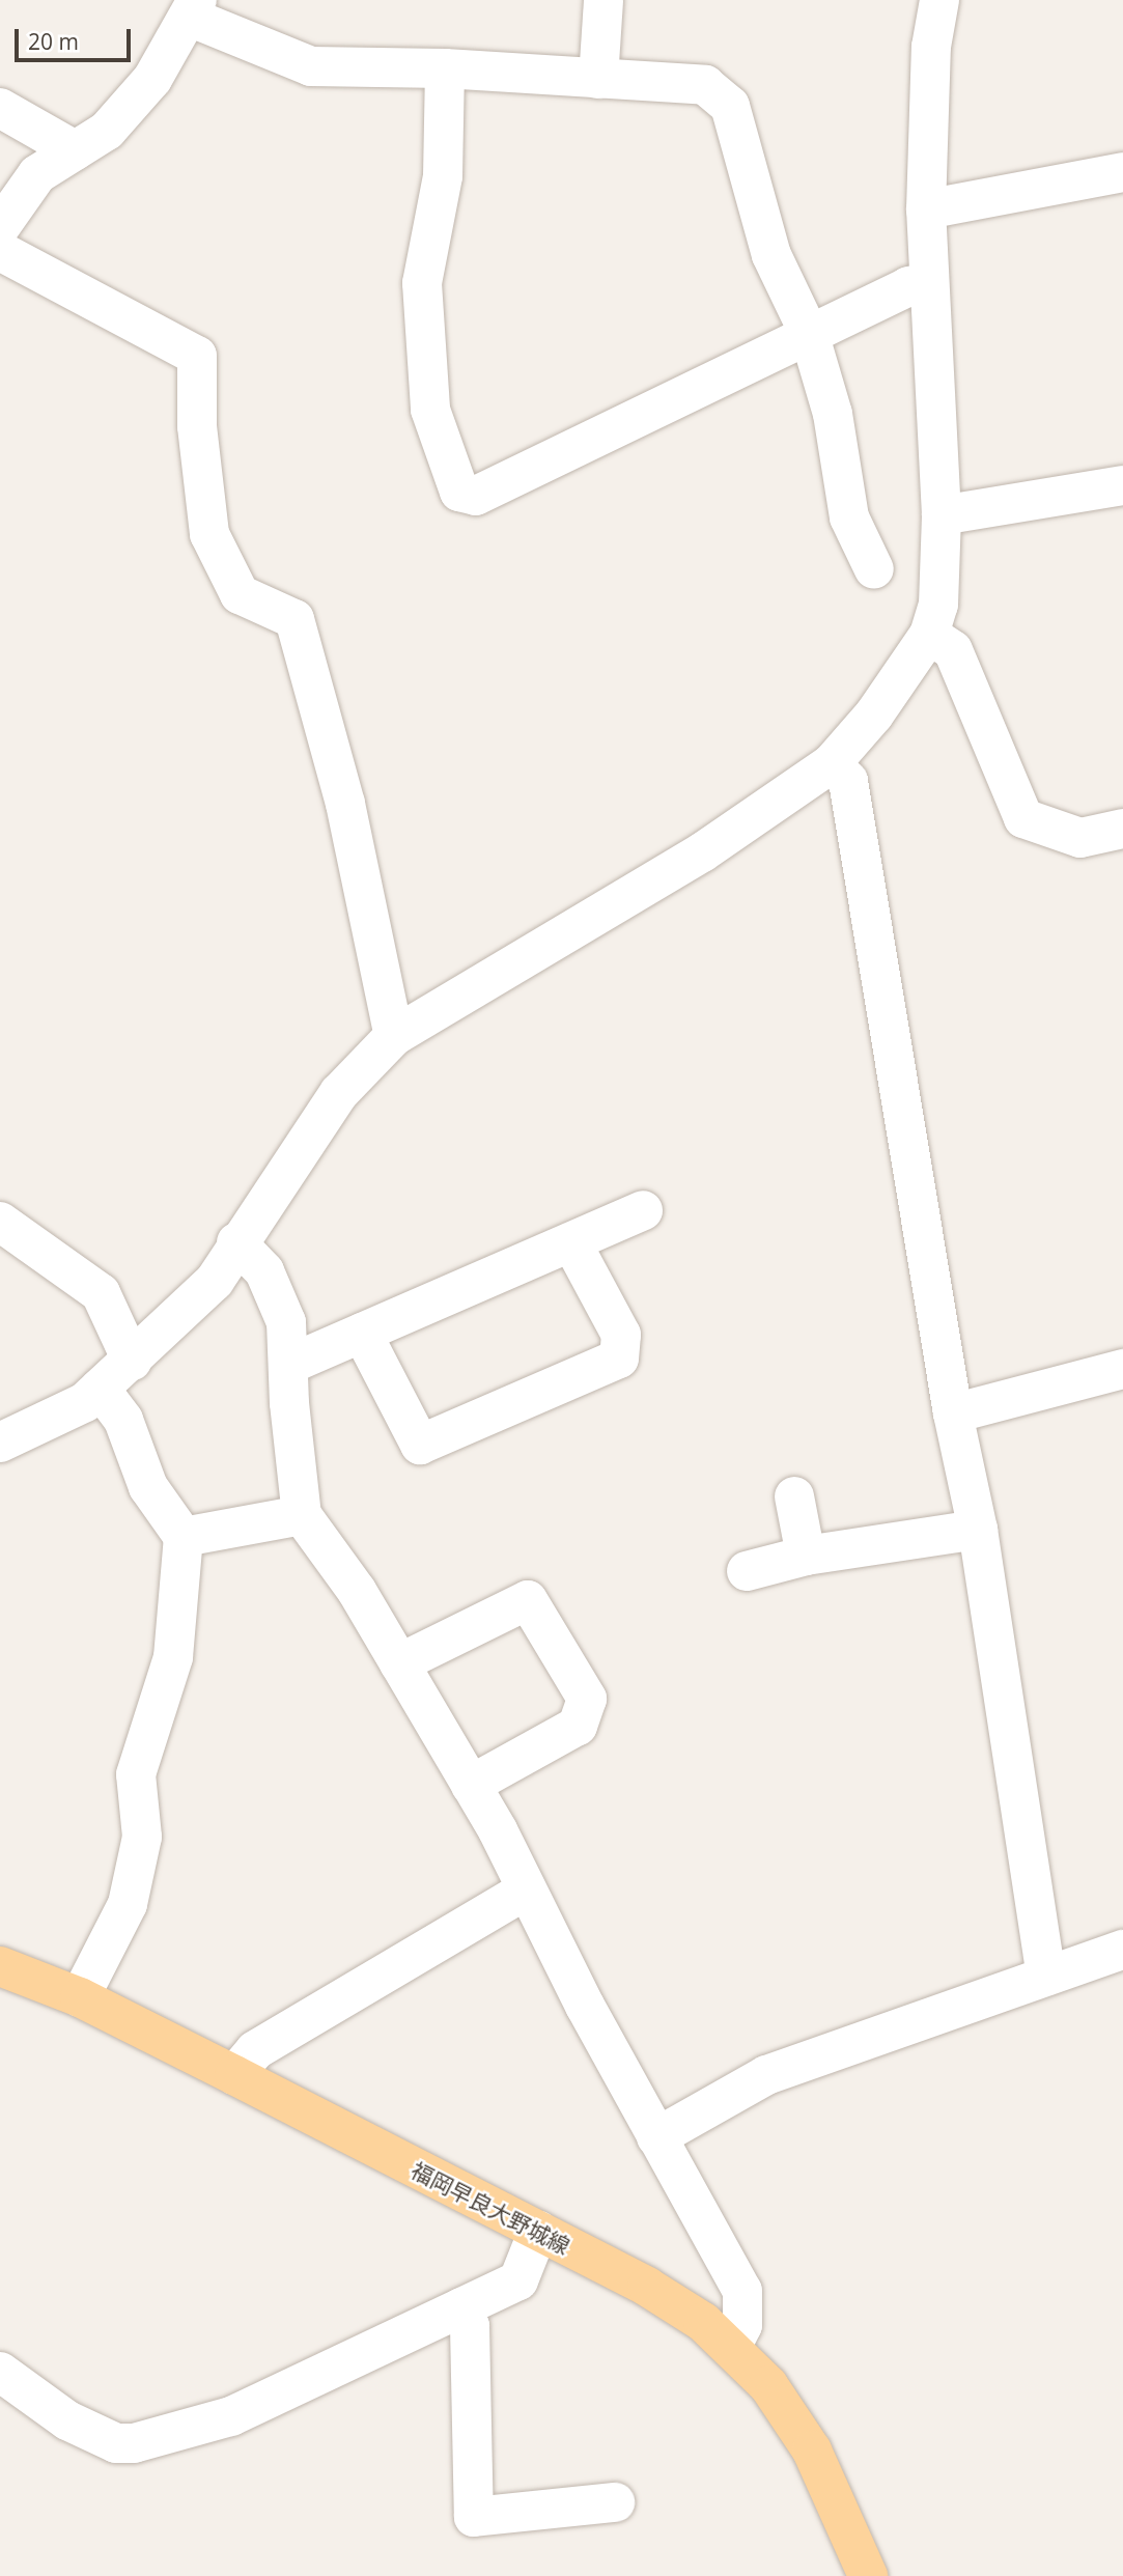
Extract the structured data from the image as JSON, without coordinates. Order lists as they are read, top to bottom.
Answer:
{
  "streets": {
    "main road": ["福岡早良大野城線"]
  },
  "scale_bar": "20 m"
}
